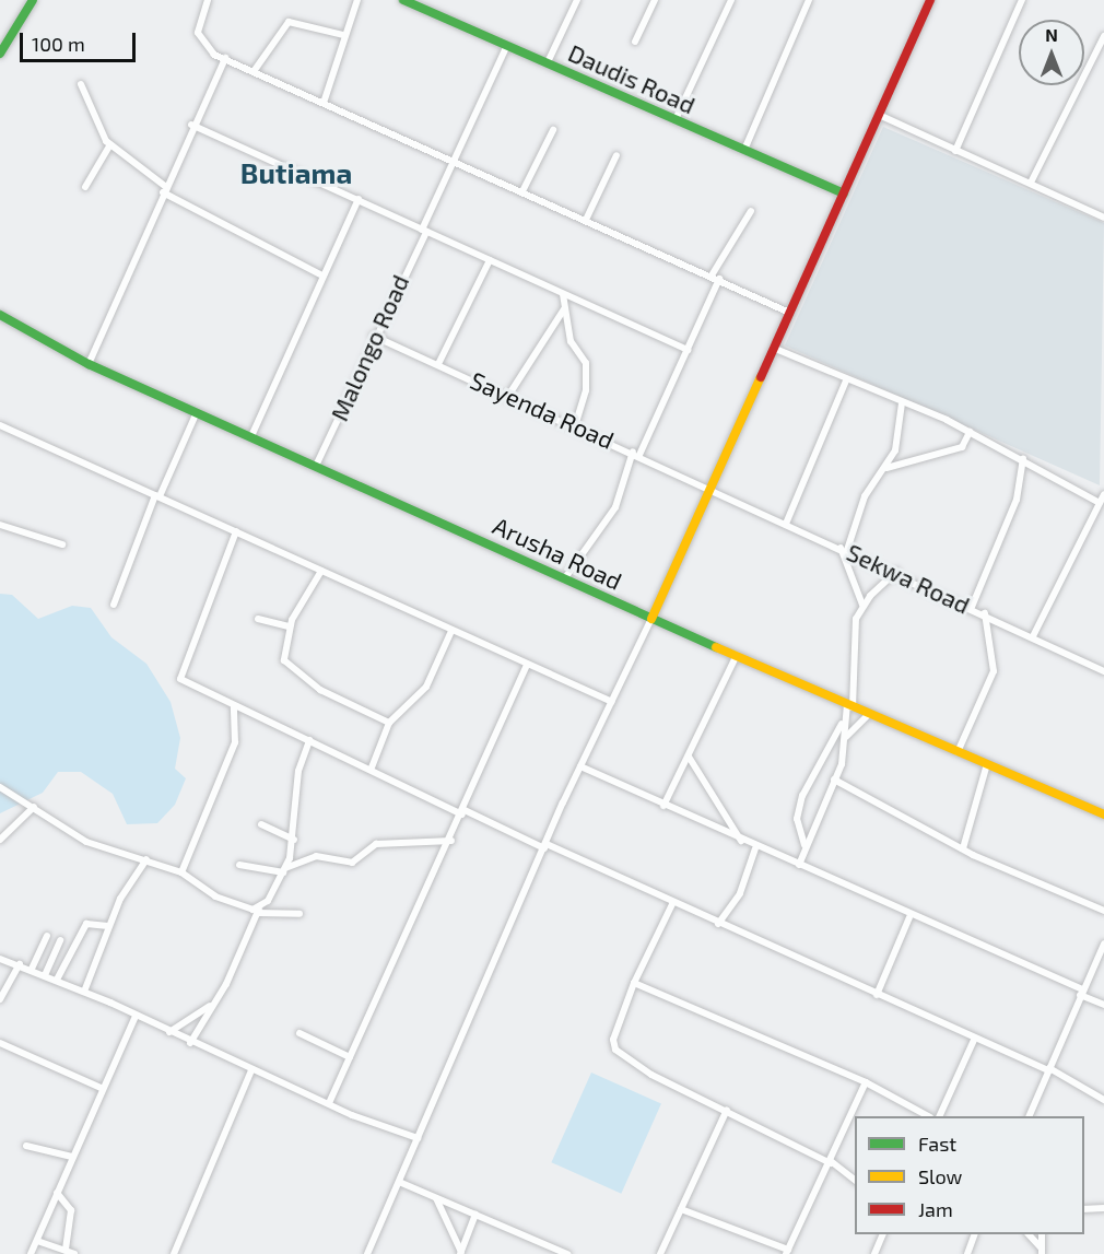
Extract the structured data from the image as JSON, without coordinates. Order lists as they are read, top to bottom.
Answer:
{
  "streets": {
    "main road": ["Daudis Road", "Arusha Road"],
    "street": ["Malongo Road", "Sayenda Road", "Sekwa Road"]
  },
  "crossings": [
    ["Daudis Road", "Malongo Road"],
    ["Malongo Road", "Sayenda Road"],
    ["Malongo Road", "Arusha Road"],
    ["Sayenda Road", "Sekwa Road"],
    ["Arusha Road", "Sekwa Road"]
  ],
  "districts": ["Butiama"],
  "legend": ["Fast", "Slow", "Jam"],
  "scale_bar": "100 m",
  "north": "top"
}
